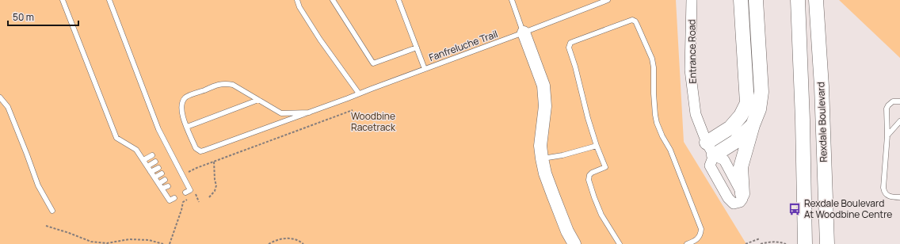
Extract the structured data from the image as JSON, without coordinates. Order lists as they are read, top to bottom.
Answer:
{
  "streets": {
    "main road": ["Rexdale Boulevard"],
    "street": ["Entrance Road"],
    "lane": ["Fanfreluche Trail"]
  },
  "parks": ["Woodbine Racetrack"],
  "places": {
    "bus stop": ["Rexdale Boulevard At Woodbine Centre"]
  },
  "scale_bar": "50 m"
}
